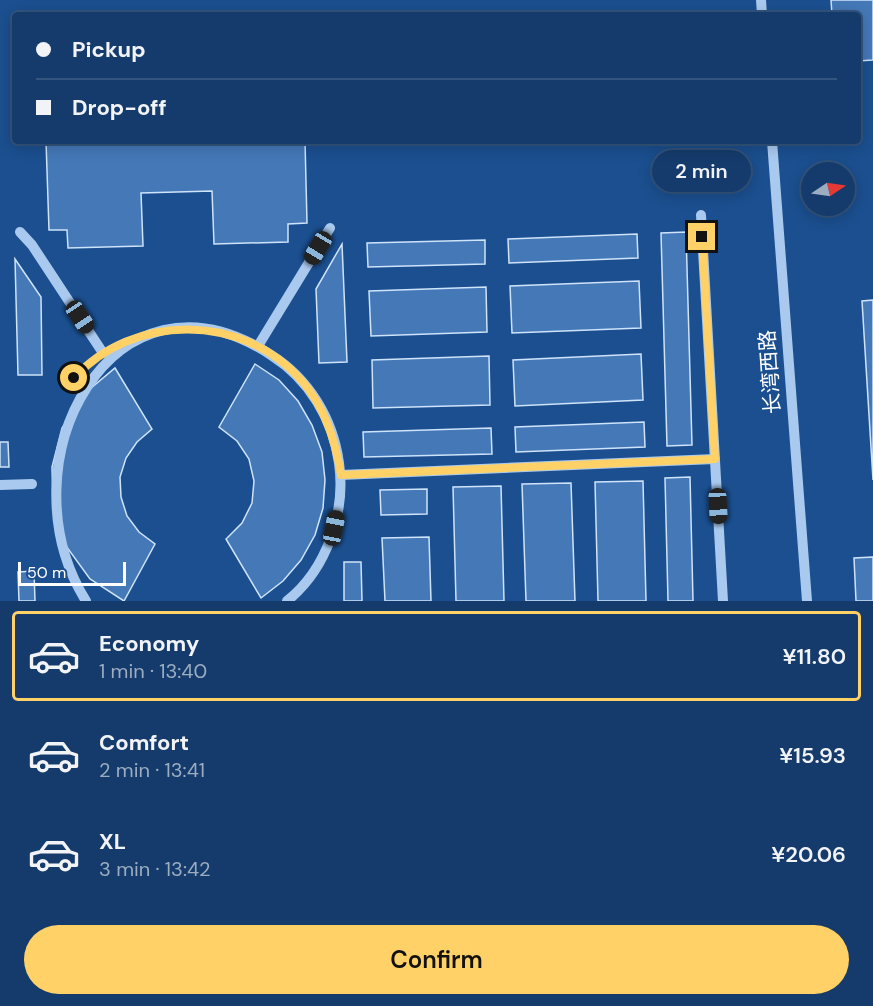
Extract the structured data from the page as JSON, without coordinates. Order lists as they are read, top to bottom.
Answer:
{
  "streets": {
    "street": ["长湾西路"]
  },
  "scale_bar": "50 m",
  "north": "right",
  "page": {
    "banner": ["Pickup", "Drop-off"],
    "bubble": "2 min",
    "scale": "50 m",
    "list": [
      {
        "name": "Economy",
        "note": "1 min · 13:40",
        "value": "¥11.80"
      },
      {
        "name": "Comfort",
        "note": "2 min · 13:41",
        "value": "¥15.93"
      },
      {
        "name": "XL",
        "note": "3 min · 13:42",
        "value": "¥20.06"
      }
    ],
    "buttons": "Confirm"
  }
}
